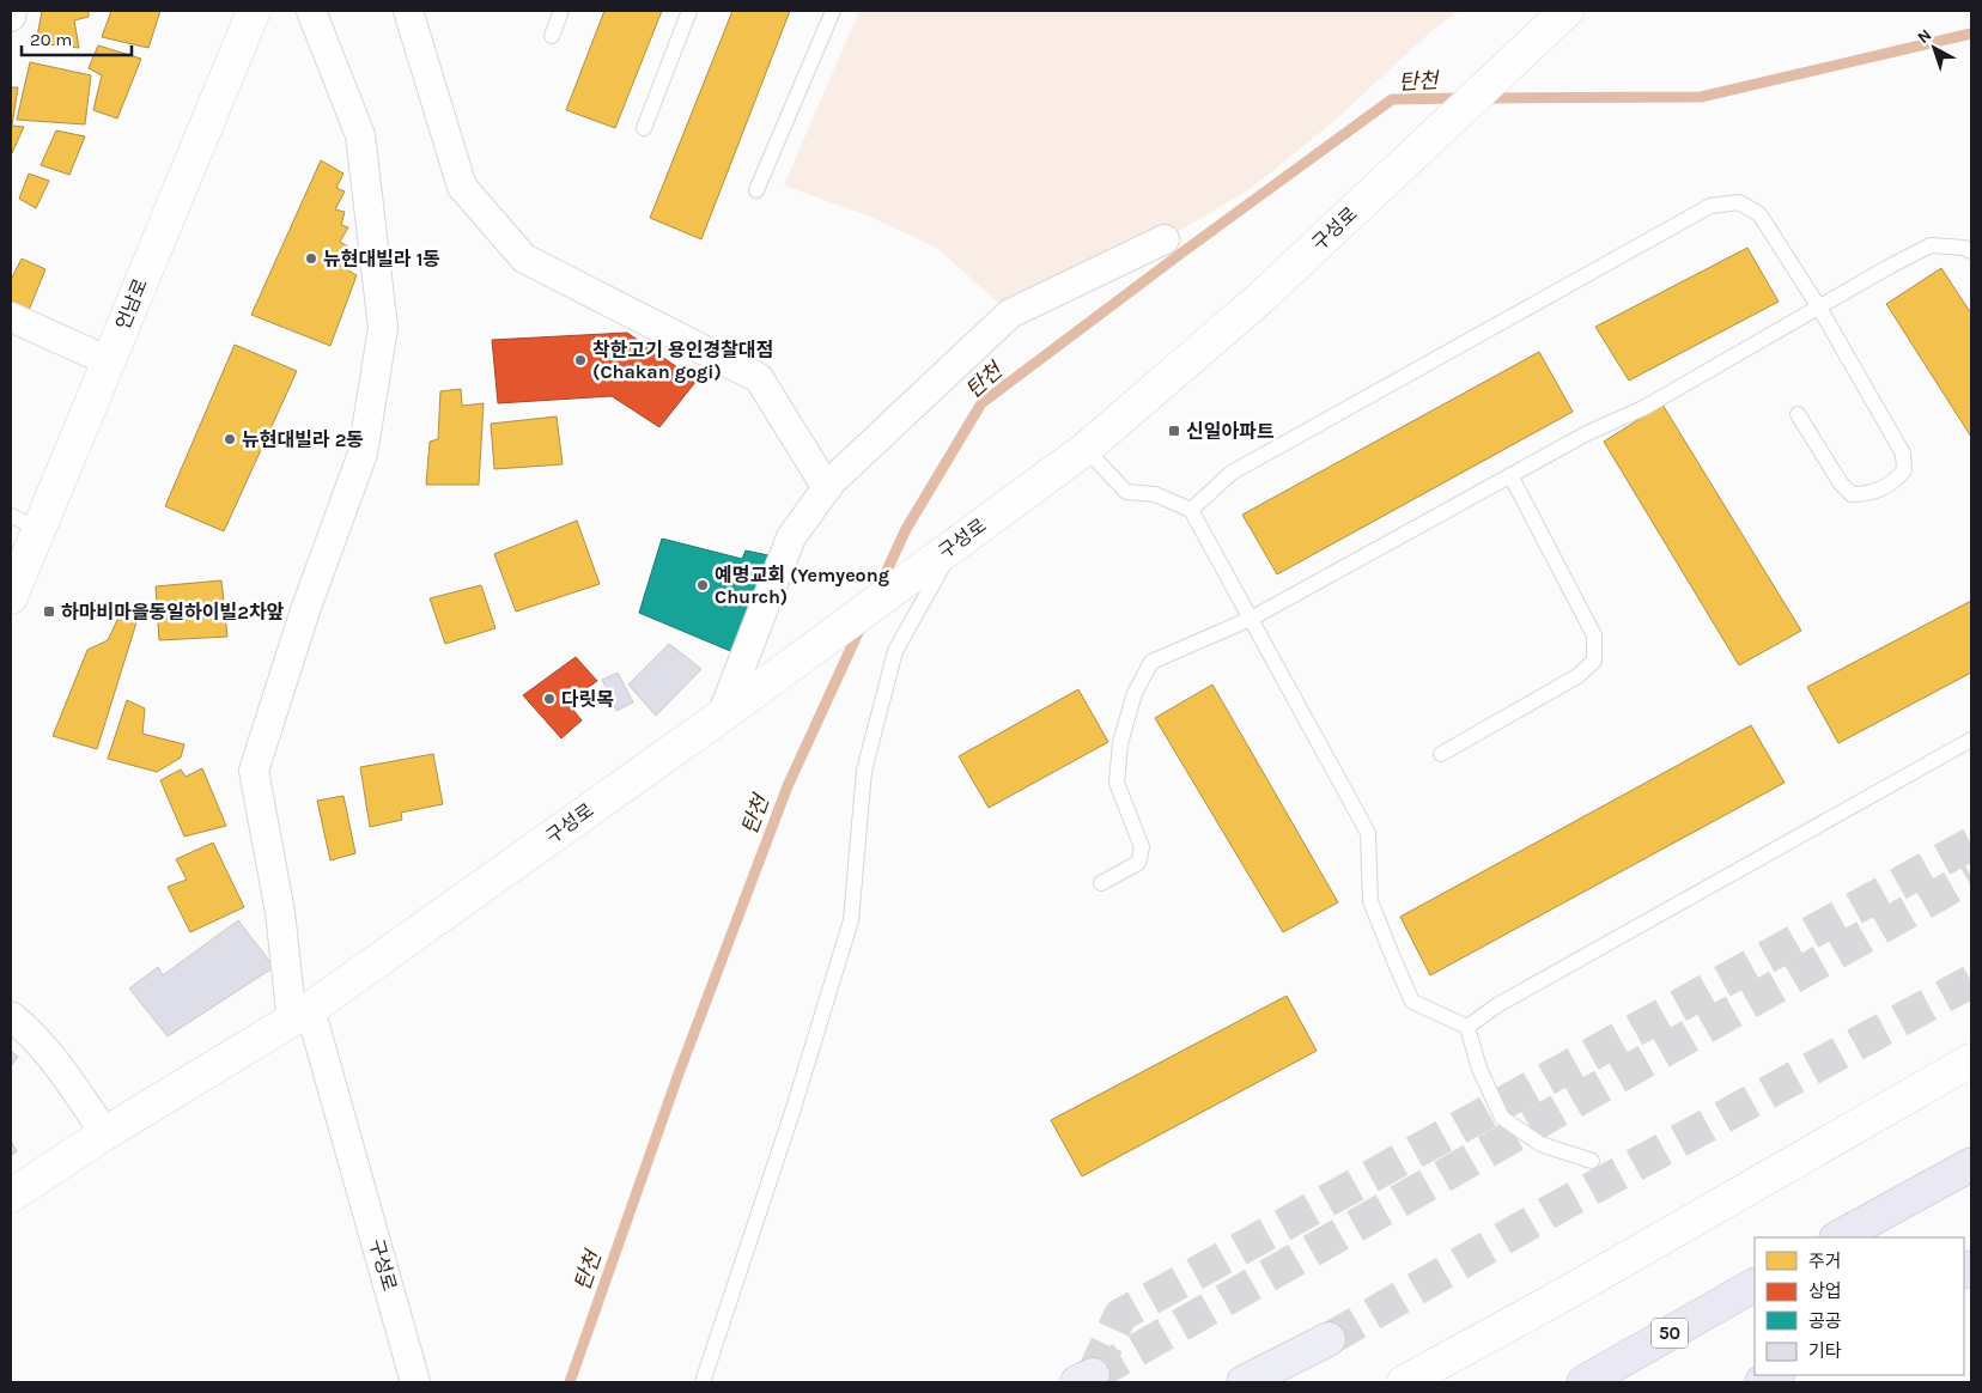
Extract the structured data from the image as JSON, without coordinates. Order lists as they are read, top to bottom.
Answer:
{
  "streets": {
    "highway": ["50"],
    "main road": ["구성로", "언남로"]
  },
  "water": ["탄천"],
  "places": {
    "other": [
      "뉴현대빌라 1동",
      "착한고기 용인경찰대점 (Chakan gogi)",
      "뉴현대빌라 2동",
      "예명교회 (Yemyeong Church)",
      "다릿목"
    ],
    "transit": ["신일아파트", "하마비마을동일하이빌2차앞"]
  },
  "legend": [
    "주거",
    "상업",
    "공공",
    "기타"
  ],
  "scale_bar": "20 m",
  "north": "top left"
}
